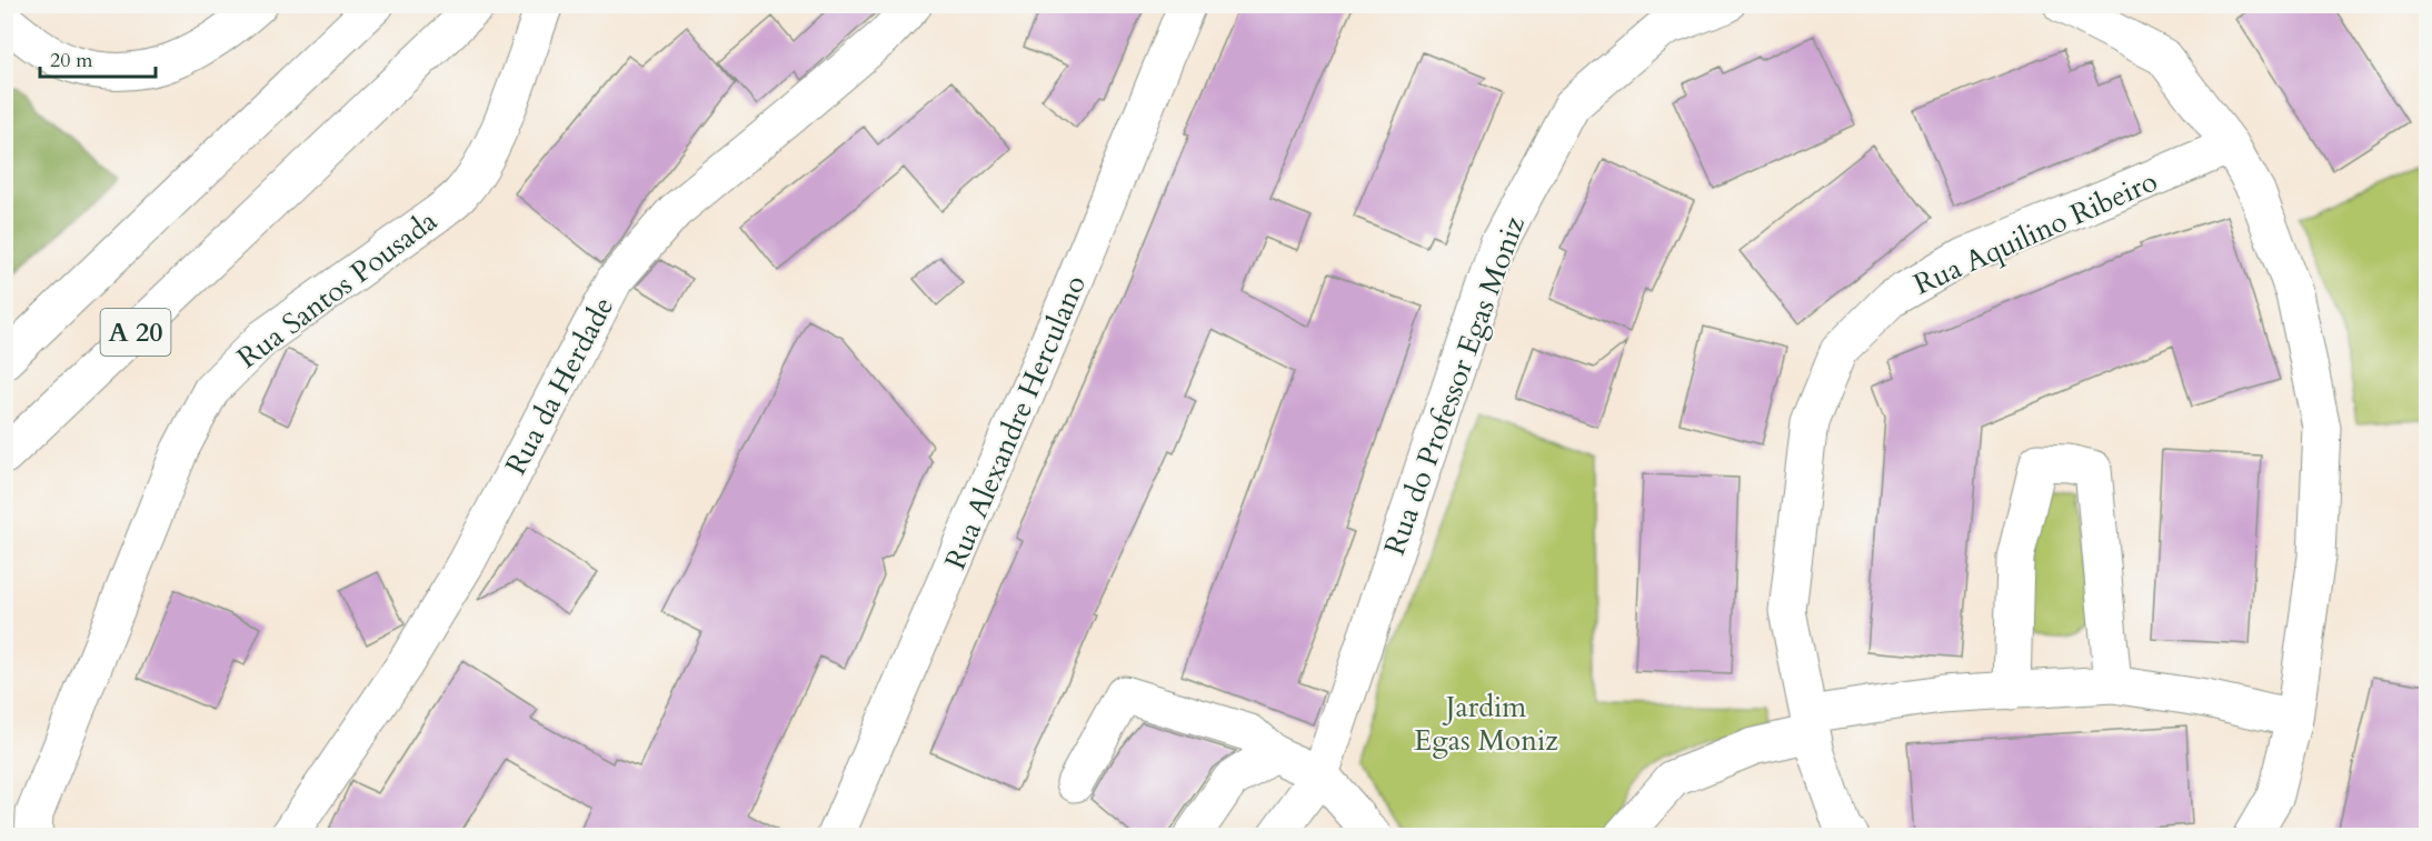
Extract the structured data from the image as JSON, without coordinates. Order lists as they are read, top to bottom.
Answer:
{
  "streets": {
    "main road": [
      "Rua Aquilino Ribeiro",
      "Rua Santos Pousada",
      "A 20",
      "Rua da Herdade",
      "Rua do Professor Egas Moniz",
      "Rua Alexandre Herculano"
    ]
  },
  "parks": ["Jardim Egas Moniz"],
  "scale_bar": "20 m"
}
